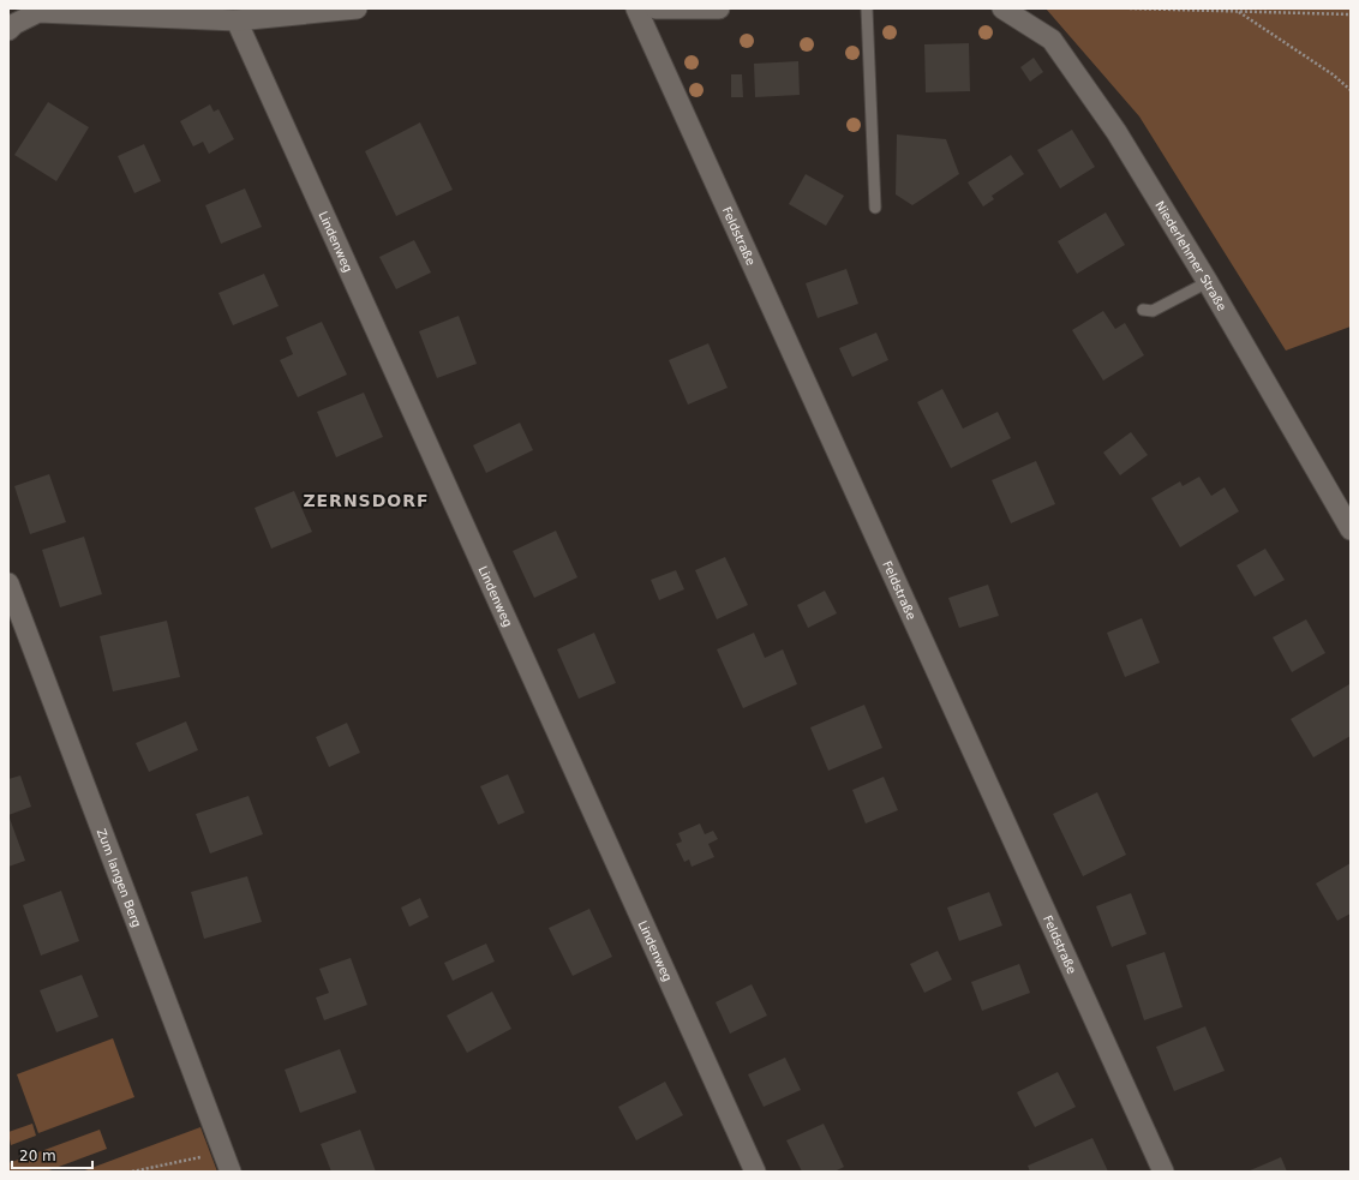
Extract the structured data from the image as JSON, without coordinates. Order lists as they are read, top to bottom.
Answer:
{
  "streets": {
    "street": [
      "Feldstraße",
      "Lindenweg",
      "Niederlehmer Straße",
      "Zum langen Berg"
    ]
  },
  "districts": ["ZERNSDORF"],
  "scale_bar": "20 m"
}
